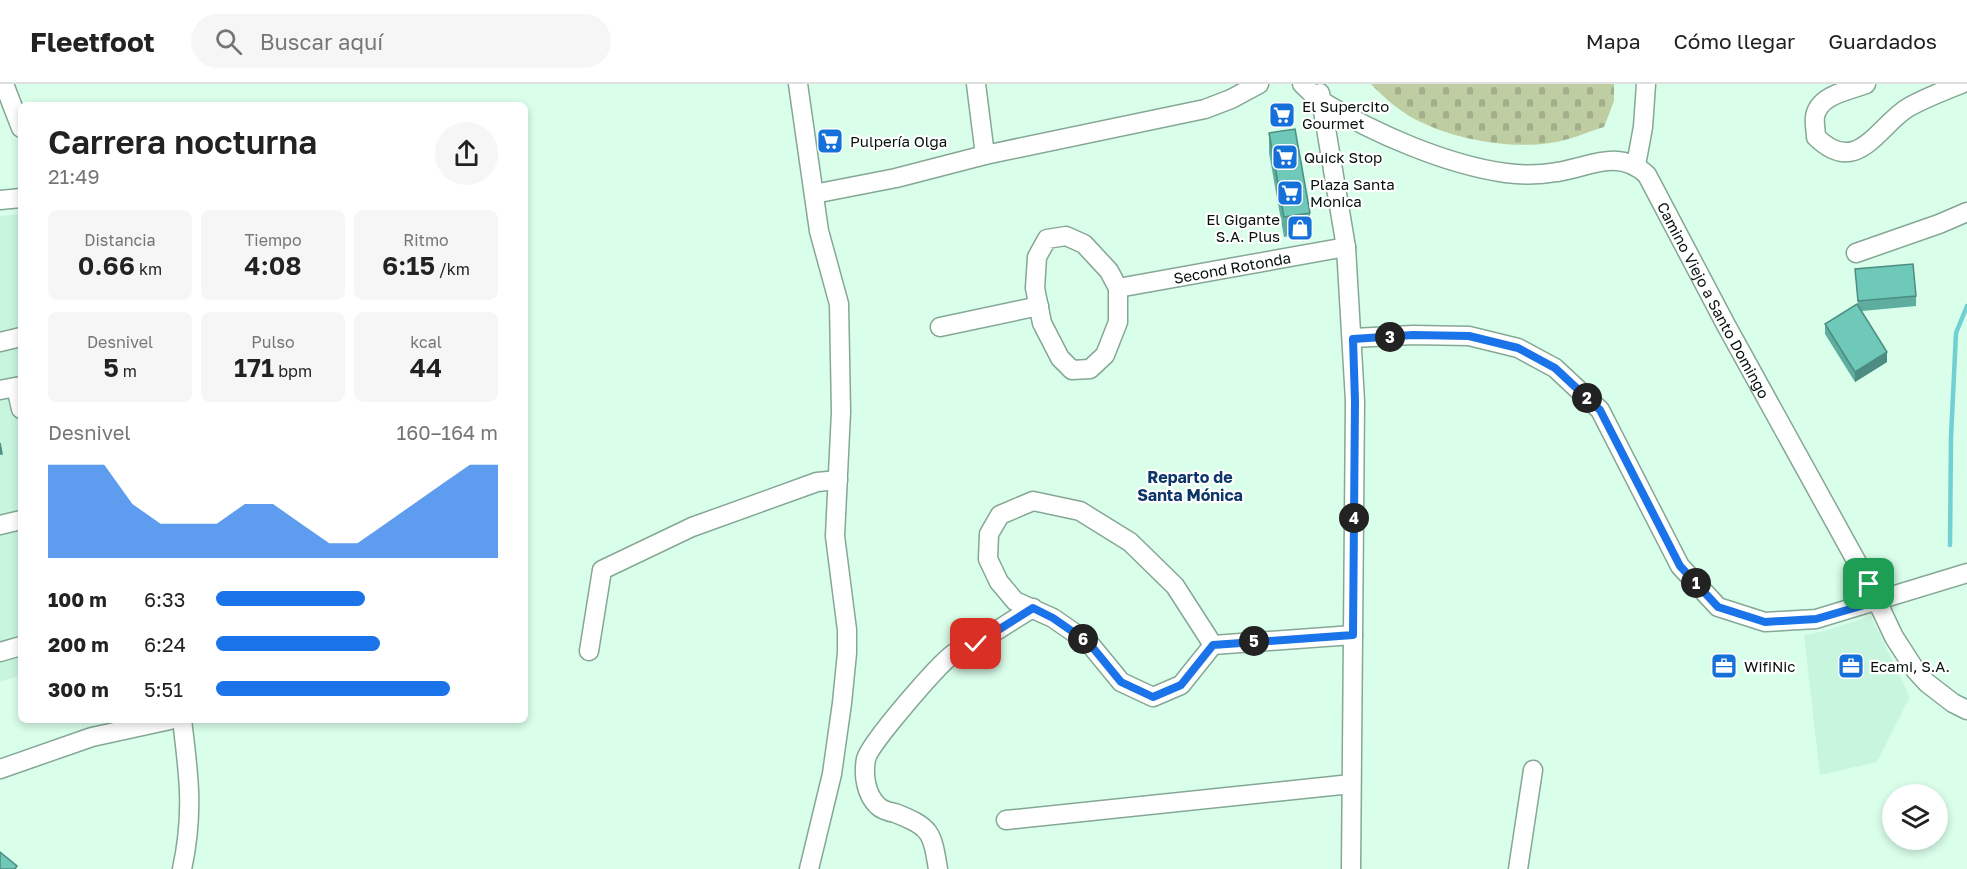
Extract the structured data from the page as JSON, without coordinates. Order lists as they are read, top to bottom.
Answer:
{
  "streets": {
    "street": ["Second Rotonda", "Camino Viejo a Santo Domingo"]
  },
  "districts": ["Reparto de Santa Mónica"],
  "places": {
    "supermarket": [
      "El Supercito Gourmet",
      "Pulpería Olga",
      "Quick Stop",
      "Plaza Santa Monica"
    ],
    "shop": ["El Gigante S.A. Plus"],
    "office": ["WifiNic", "Ecami, S.A."]
  },
  "page": {
    "header": "Fleetfoot",
    "search": "Buscar aquí",
    "nav": ["Mapa", "Cómo llegar", "Guardados"],
    "heading": ["Carrera nocturna", "21:49"],
    "stats": [
      ["Distancia", "0.66 km"],
      ["Tiempo", "4:08"],
      ["Ritmo", "6:15 /km"],
      ["Desnivel", "5 m"],
      ["Pulso", "171 bpm"],
      ["kcal", "44"]
    ],
    "pins": [
      "3",
      "2",
      "4",
      "1",
      "6",
      "5"
    ],
    "chart": ["Desnivel", "160–164 m"],
    "list": [
      {
        "name": "100 m",
        "note": "6:33"
      },
      {
        "name": "200 m",
        "note": "6:24"
      },
      {
        "name": "300 m",
        "note": "5:51"
      }
    ]
  }
}
